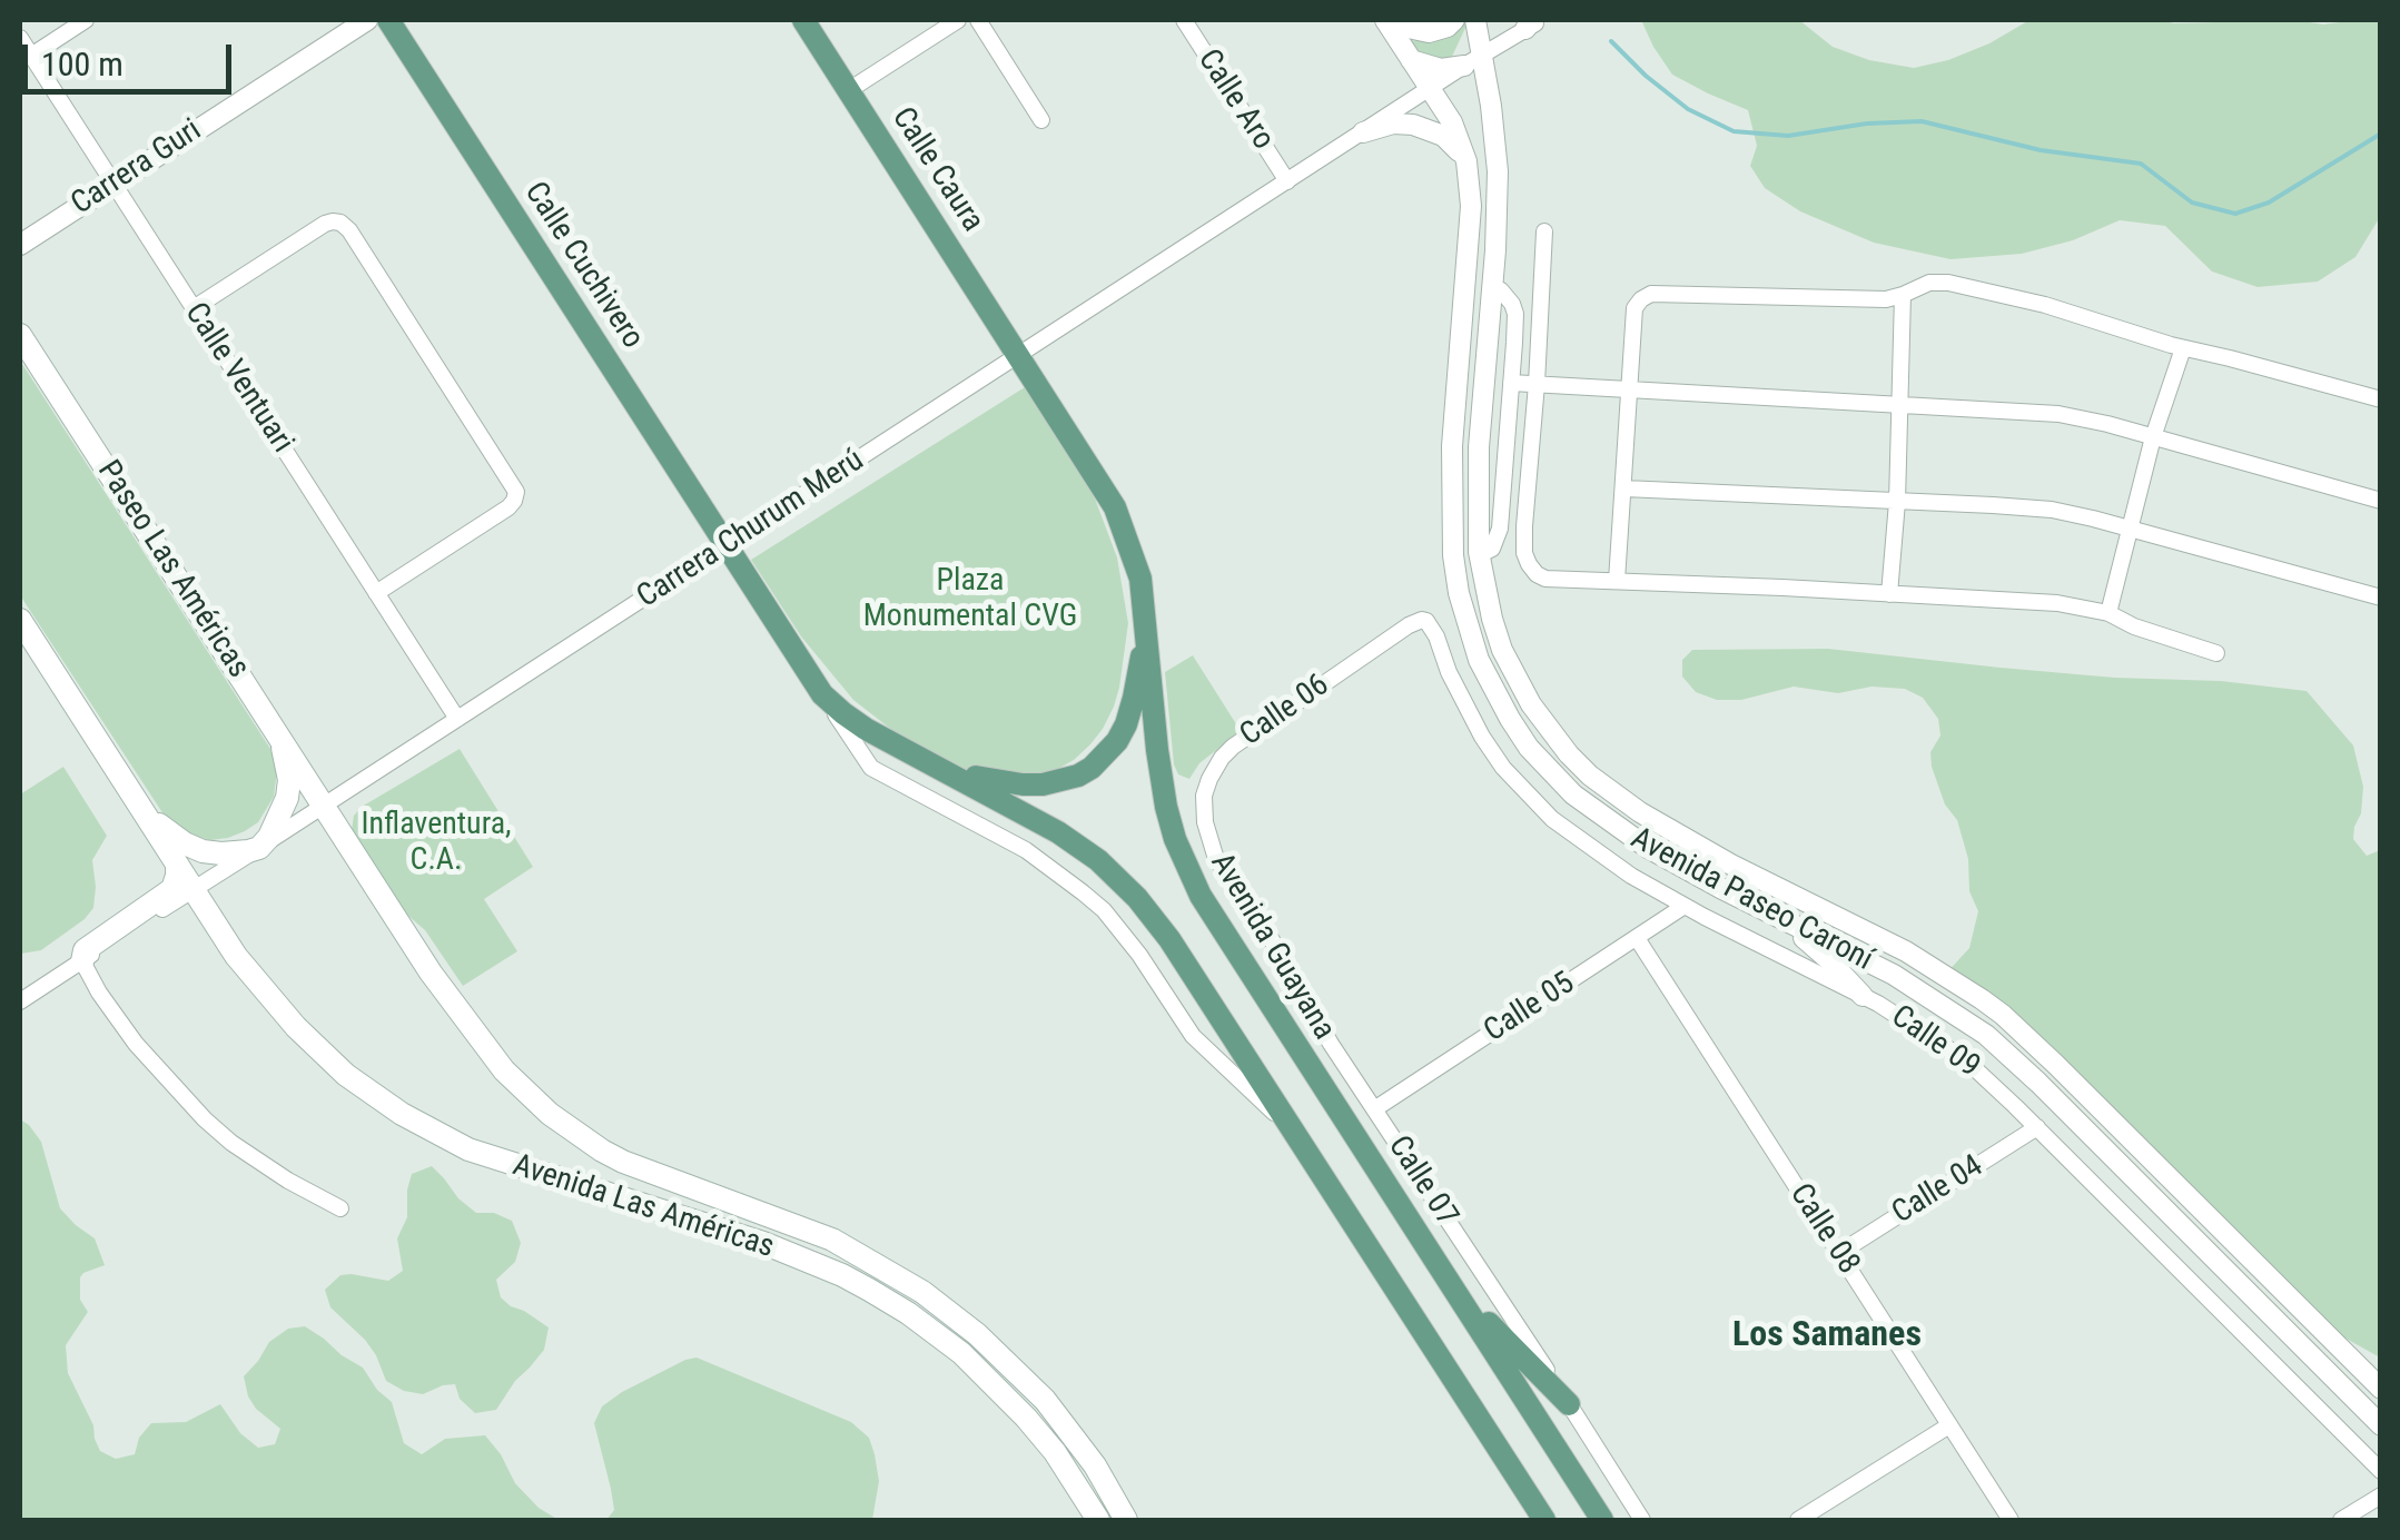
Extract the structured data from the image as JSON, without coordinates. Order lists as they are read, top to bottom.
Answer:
{
  "streets": {
    "main road": [
      "Calle Caura",
      "Calle Cuchivero",
      "Paseo Las Américas",
      "Avenida Guayana",
      "Avenida Las Américas"
    ],
    "street": [
      "Calle Aro",
      "Carrera Guri",
      "Calle Ventuari",
      "Carrera Churum Merú",
      "Calle 06",
      "Avenida Paseo Caroní",
      "Calle 05",
      "Calle 09",
      "Calle 07",
      "Calle 04",
      "Calle 08"
    ]
  },
  "crossings": [
    ["Calle Aro", "Carrera Churum Merú"],
    ["Carrera Guri", "Calle Ventuari"],
    ["Calle Caura", "Carrera Churum Merú"],
    ["Calle Caura", "Avenida Guayana"],
    ["Calle Cuchivero", "Carrera Churum Merú"],
    ["Calle Ventuari", "Carrera Churum Merú"],
    ["Carrera Churum Merú", "Paseo Las Américas"],
    ["Carrera Churum Merú", "Avenida Paseo Caroní"],
    ["Carrera Churum Merú", "Avenida Guayana"],
    ["Carrera Churum Merú", "Avenida Las Américas"],
    ["Paseo Las Américas", "Avenida Las Américas"],
    ["Calle 06", "Calle 09"],
    ["Calle 06", "Calle 07"],
    ["Calle 05", "Calle 09"],
    ["Calle 05", "Calle 07"],
    ["Calle 05", "Calle 08"],
    ["Calle 09", "Calle 04"],
    ["Calle 04", "Calle 08"]
  ],
  "districts": ["Los Samanes"],
  "parks": ["Plaza Monumental CVG", "Inflaventura, C.A."],
  "scale_bar": "100 m"
}
